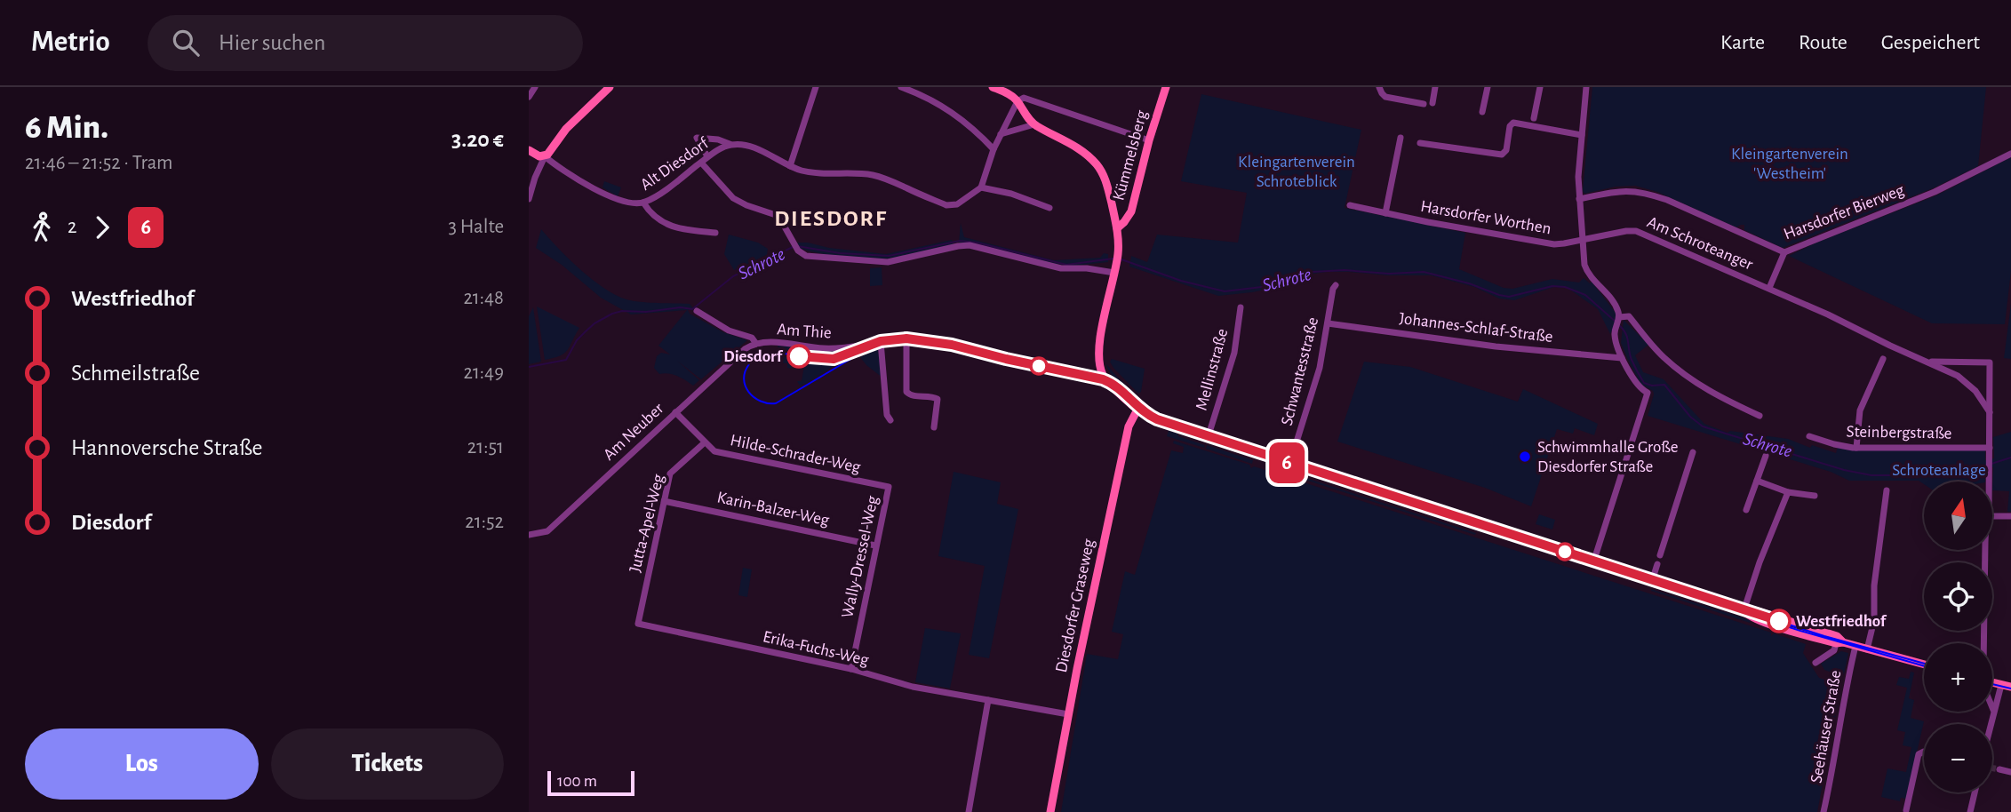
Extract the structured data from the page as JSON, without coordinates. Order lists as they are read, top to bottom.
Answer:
{
  "streets": {
    "main road": ["Kümmelsberg", "Diesdorfer Graseweg"],
    "street": [
      "Alt Diesdorf",
      "Harsdorfer Bierweg",
      "Harsdorfer Worthen",
      "Am Schroteanger",
      "Johannes-Schlaf-Straße",
      "Am Thie",
      "Mellinstraße",
      "Schwantesstraße",
      "Am Neuber",
      "Steinbergstraße",
      "Hilde-Schrader-Weg",
      "Karin-Balzer-Weg",
      "Jutta-Apel-Weg",
      "Wally-Dressel-Weg",
      "Erika-Fuchs-Weg",
      "Seehäuser Straße"
    ]
  },
  "crossings": [
    ["Harsdorfer Bierweg", "Am Schroteanger"],
    ["Harsdorfer Worthen", "Am Schroteanger"],
    ["Am Schroteanger", "Steinbergstraße"],
    ["Johannes-Schlaf-Straße", "Schwantesstraße"],
    ["Am Thie", "Am Neuber"],
    ["Am Neuber", "Hilde-Schrader-Weg"],
    ["Hilde-Schrader-Weg", "Jutta-Apel-Weg"],
    ["Hilde-Schrader-Weg", "Wally-Dressel-Weg"],
    ["Karin-Balzer-Weg", "Jutta-Apel-Weg"],
    ["Karin-Balzer-Weg", "Wally-Dressel-Weg"],
    ["Jutta-Apel-Weg", "Erika-Fuchs-Weg"],
    ["Wally-Dressel-Weg", "Erika-Fuchs-Weg"],
    ["Diesdorfer Graseweg", "Erika-Fuchs-Weg"]
  ],
  "districts": ["DIESDORF"],
  "water": ["Schrote"],
  "parks": ["Kleingartenverein 'Westheim'", "Kleingartenverein Schroteblick", "Schroteanlage"],
  "places": ["Diesdorf", "Schwimmhalle Große Diesdorfer Straße", "Westfriedhof"],
  "lines": ["tram line 6"],
  "scale_bar": "100 m",
  "north": "top",
  "page": {
    "header": "Metrio",
    "search": "Hier suchen",
    "nav": ["Karte", "Route", "Gespeichert"],
    "heading": ["6 Min.", "21:46 – 21:52 · Tram", "3.20 €"],
    "on_map": "6",
    "legs": ["2", "6", "3 Halte"],
    "list": [
      {
        "name": "Westfriedhof",
        "value": "21:48"
      },
      {
        "name": "Schmeilstraße",
        "value": "21:49"
      },
      {
        "name": "Hannoversche Straße",
        "value": "21:51"
      },
      {
        "name": "Diesdorf",
        "value": "21:52"
      }
    ],
    "map_buttons": ["+", "−"],
    "buttons": ["Los", "Tickets"],
    "scale": "100 m"
  }
}
